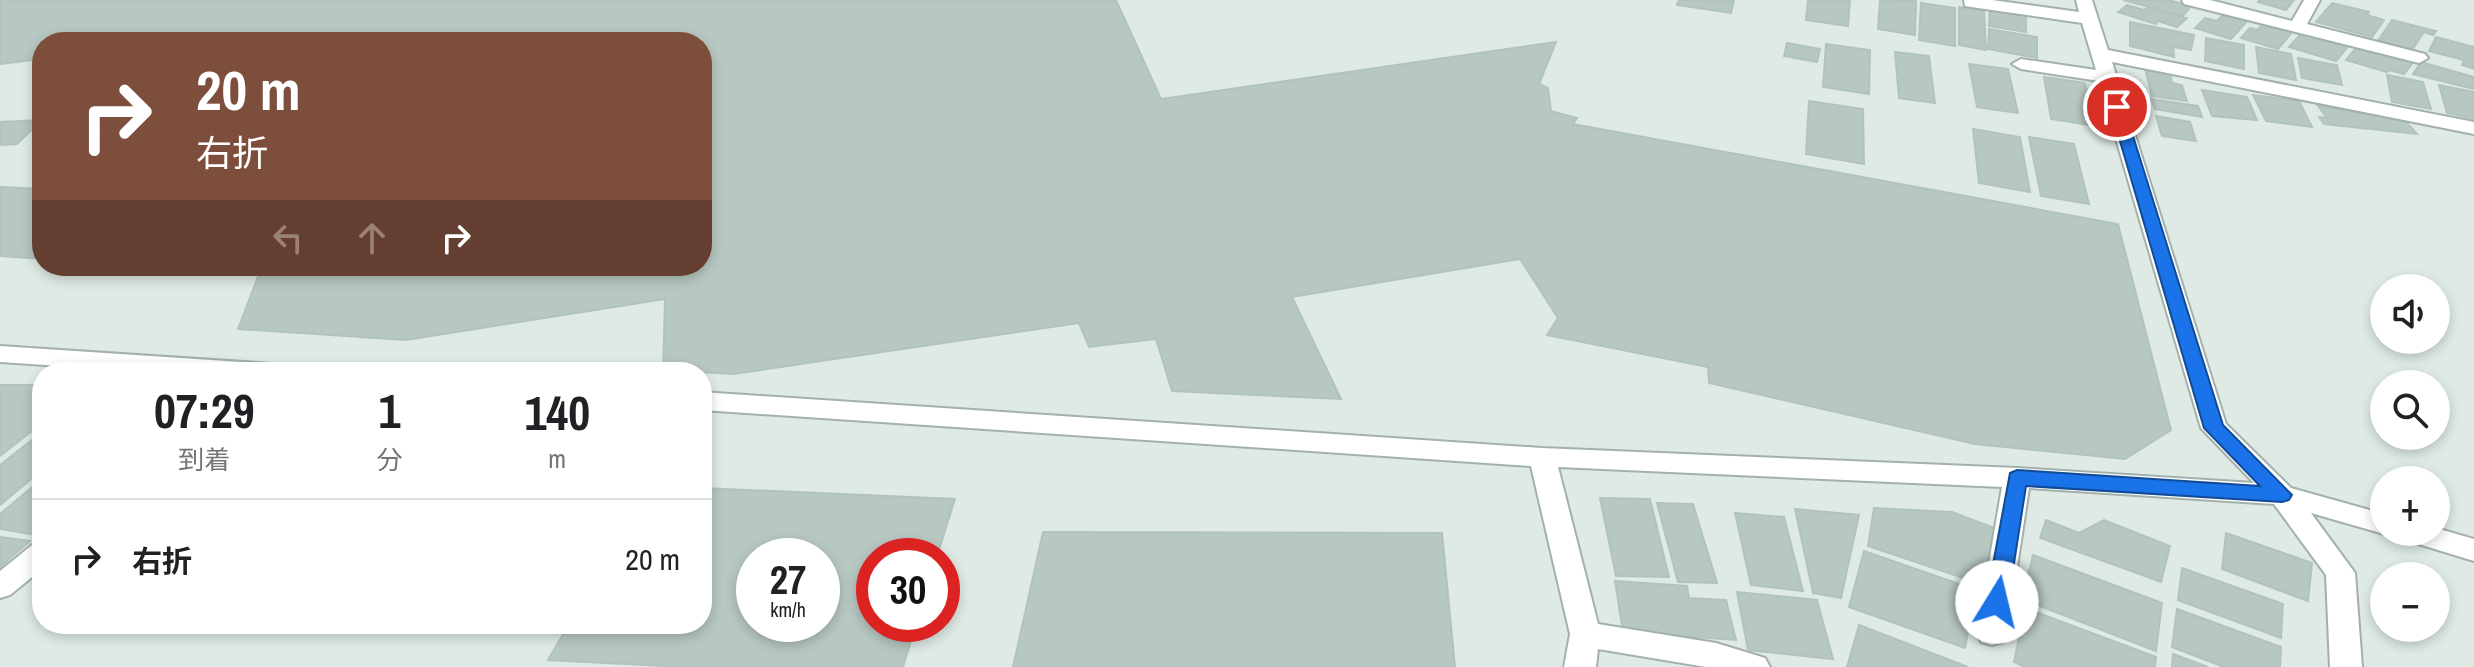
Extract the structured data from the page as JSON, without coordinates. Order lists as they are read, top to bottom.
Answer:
{
  "page": {
    "turn": ["20 m", "右折"],
    "map_buttons": ["+", "−"],
    "eta": [
      "07:29",
      "到着",
      "1",
      "分",
      "140",
      "m"
    ],
    "list": [
      {
        "name": "右折",
        "value": "20 m"
      }
    ],
    "speed": "27 km/h",
    "limit": "30"
  }
}
